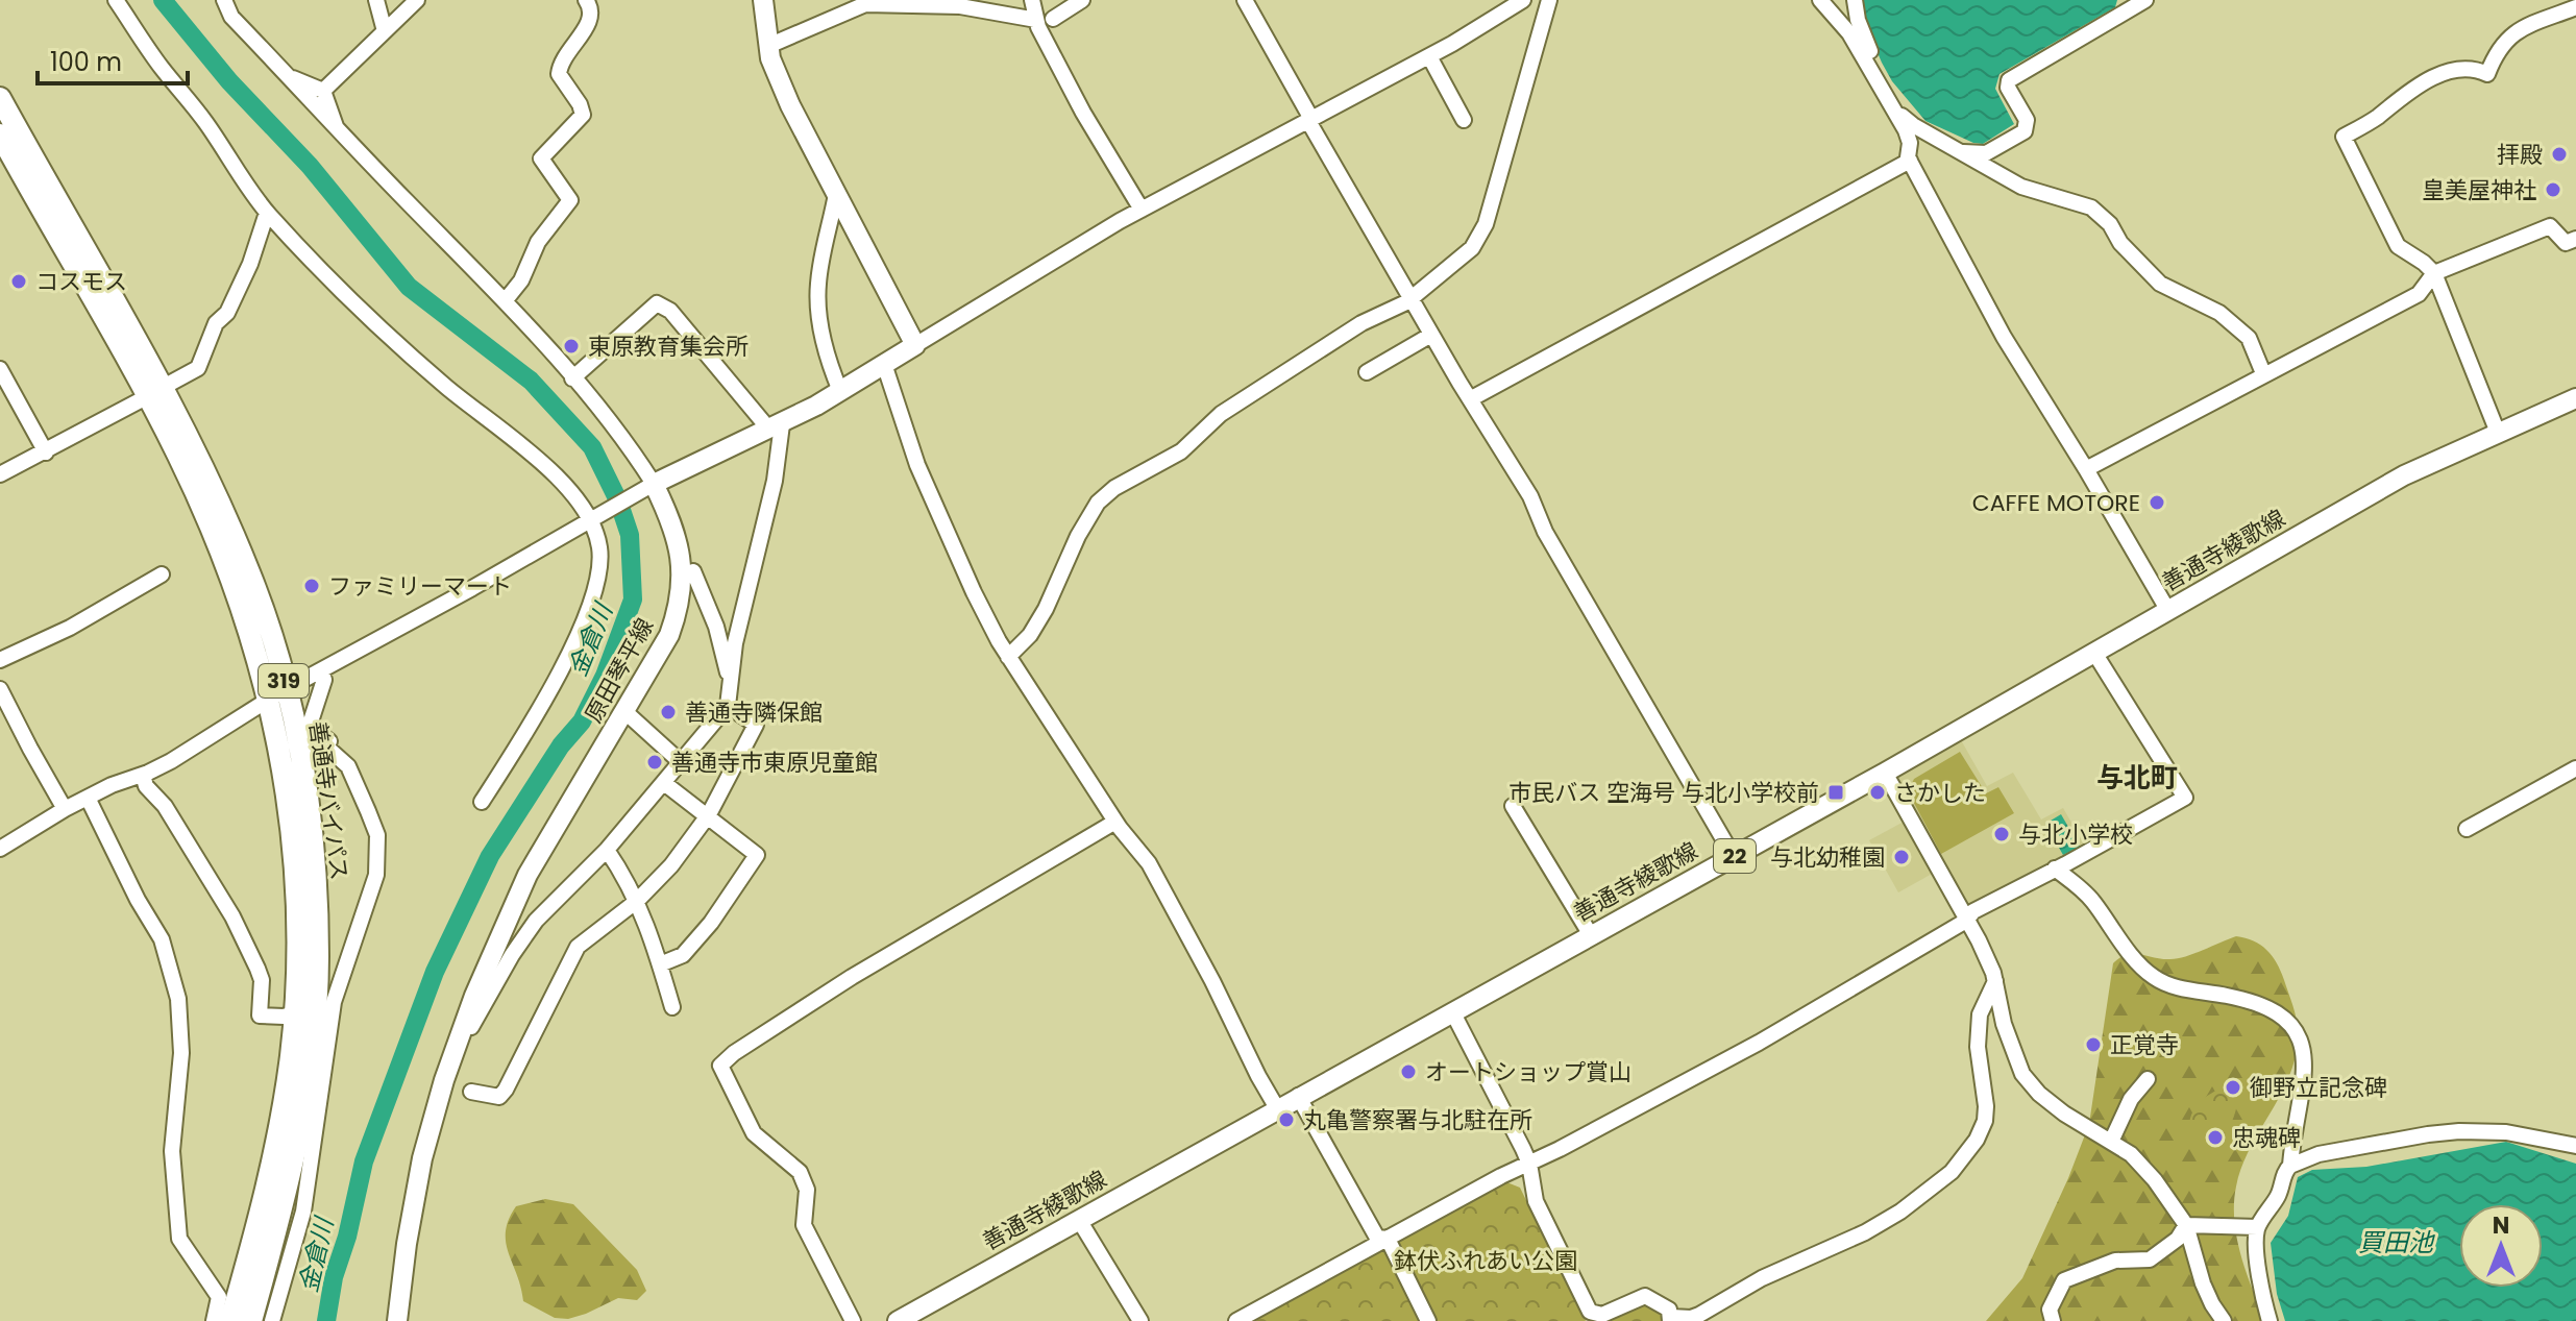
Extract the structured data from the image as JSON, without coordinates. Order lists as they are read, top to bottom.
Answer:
{
  "streets": {
    "highway": ["319", "善通寺バイパス"],
    "main road": ["善通寺綾歌線", "原田琴平線", "22"]
  },
  "districts": ["与北町"],
  "water": ["金倉川", "買田池"],
  "parks": ["鉢伏ふれあい公園"],
  "places": {
    "other": [
      "拝殿",
      "皇美屋神社",
      "コスモス",
      "東原教育集会所",
      "CAFFE MOTORE",
      "ファミリーマート",
      "善通寺隣保館",
      "善通寺市東原児童館",
      "さかした",
      "与北小学校",
      "与北幼稚園",
      "正覚寺",
      "オートショップ賞山",
      "御野立記念碑",
      "丸亀警察署与北駐在所",
      "忠魂碑"
    ],
    "transit": ["市民バス 空海号 与北小学校前"]
  },
  "scale_bar": "100 m",
  "north": "top"
}
